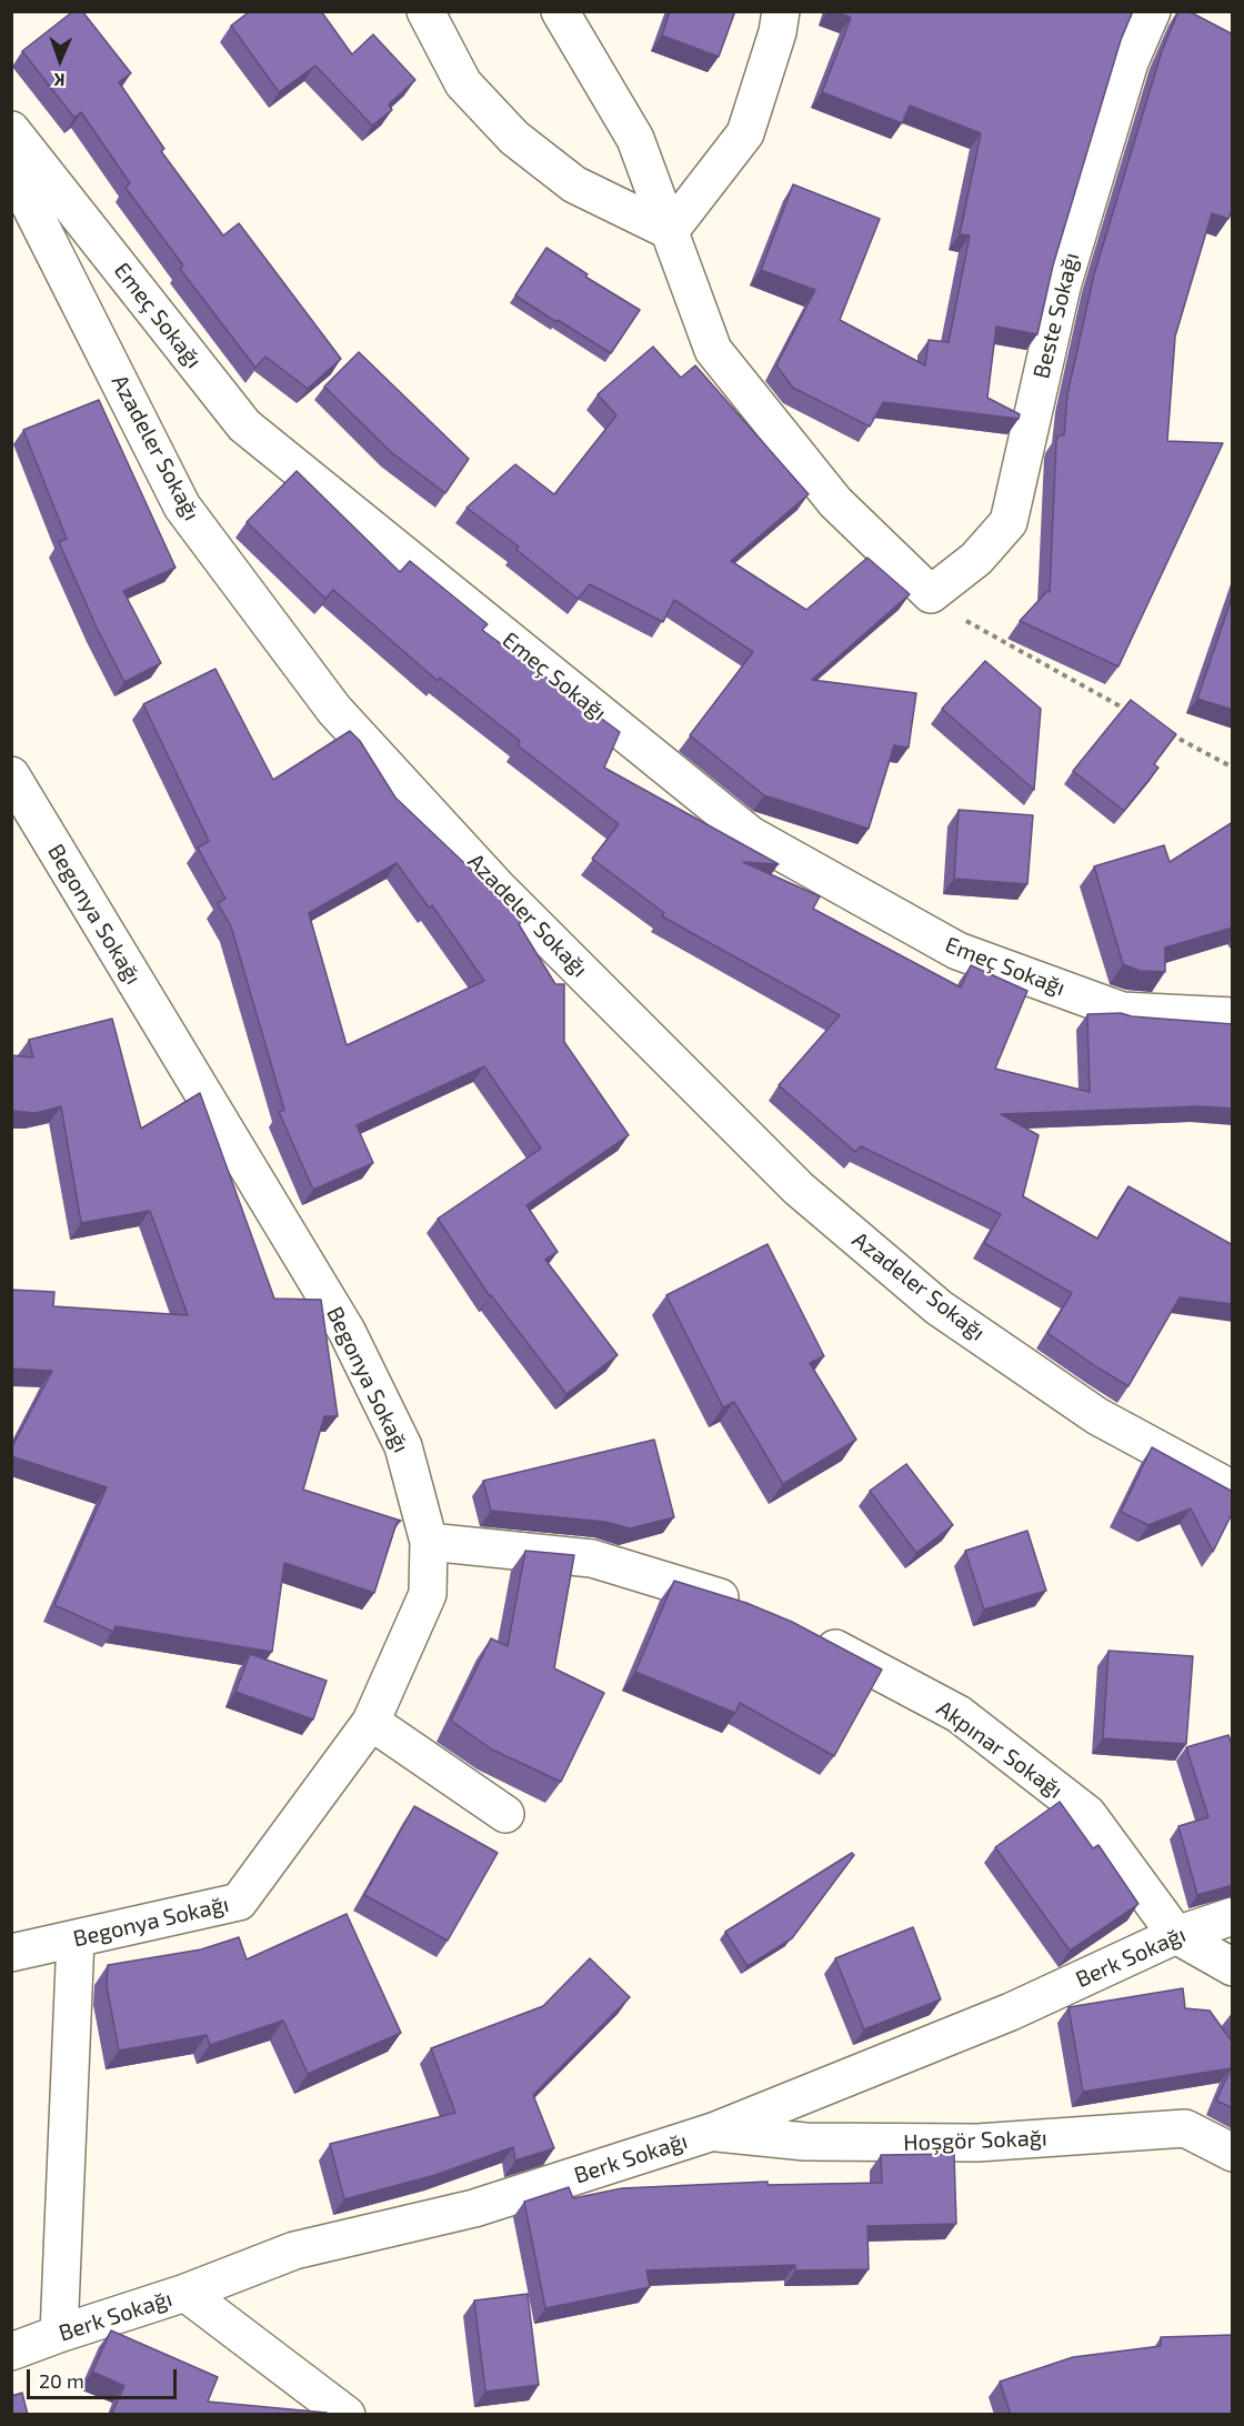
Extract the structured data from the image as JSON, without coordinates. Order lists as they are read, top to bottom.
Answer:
{
  "streets": {
    "street": [
      "Emeç Sokağı",
      "Beste Sokağı",
      "Azadeler Sokağı",
      "Begonya Sokağı",
      "Akpınar Sokağı",
      "Berk Sokağı",
      "Hoşgör Sokağı"
    ]
  },
  "crossings": [
    ["Akpınar Sokağı", "Berk Sokağı"],
    ["Berk Sokağı", "Hoşgör Sokağı"]
  ],
  "scale_bar": "20 m",
  "north": "bottom"
}
